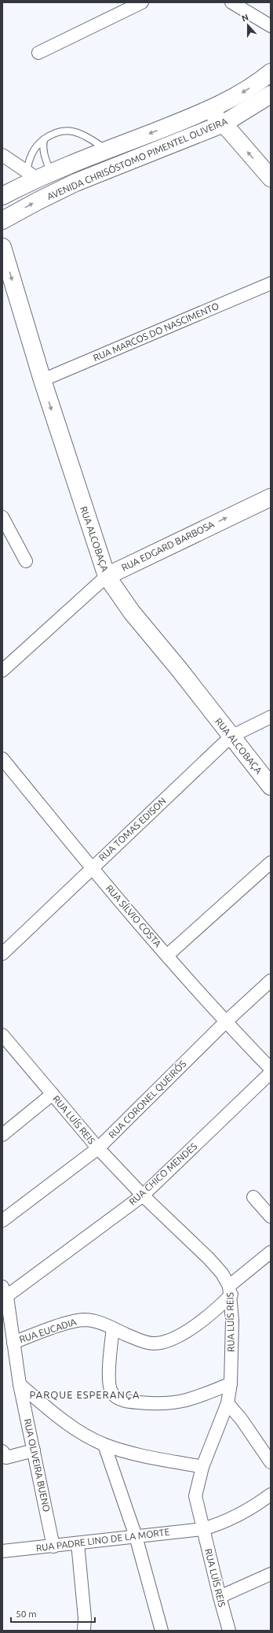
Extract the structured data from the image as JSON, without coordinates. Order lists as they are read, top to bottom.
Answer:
{
  "streets": {
    "main road": ["AVENIDA CHRISÓSTOMO PIMENTEL OLIVEIRA", "RUA ALCOBAÇA", "RUA EDGARD BARBOSA"],
    "street": [
      "RUA MARCOS DO NASCIMENTO",
      "RUA TOMAS EDISON",
      "RUA SÍLVIO COSTA",
      "RUA CORONEL QUEIRÓS",
      "RUA LUÍS REIS",
      "RUA CHICO MENDES",
      "RUA EUCADIA",
      "RUA OLIVEIRA BUENO",
      "RUA PADRE LINO DE LA MORTE"
    ]
  },
  "crossings": [
    ["RUA MARCOS DO NASCIMENTO", "RUA ALCOBAÇA"],
    ["RUA ALCOBAÇA", "RUA EDGARD BARBOSA"],
    ["RUA ALCOBAÇA", "RUA TOMAS EDISON"],
    ["RUA TOMAS EDISON", "RUA SÍLVIO COSTA"],
    ["RUA SÍLVIO COSTA", "RUA CORONEL QUEIRÓS"],
    ["RUA CORONEL QUEIRÓS", "RUA LUÍS REIS"],
    ["RUA LUÍS REIS", "RUA CHICO MENDES"],
    ["RUA LUÍS REIS", "RUA EUCADIA"],
    ["RUA LUÍS REIS", "RUA PADRE LINO DE LA MORTE"],
    ["RUA CHICO MENDES", "RUA OLIVEIRA BUENO"],
    ["RUA EUCADIA", "RUA OLIVEIRA BUENO"],
    ["RUA OLIVEIRA BUENO", "RUA PADRE LINO DE LA MORTE"]
  ],
  "one_way": ["RUA ALCOBAÇA", "RUA EDGARD BARBOSA"],
  "districts": ["PARQUE ESPERANÇA"],
  "scale_bar": "50 m",
  "north": "top"
}
